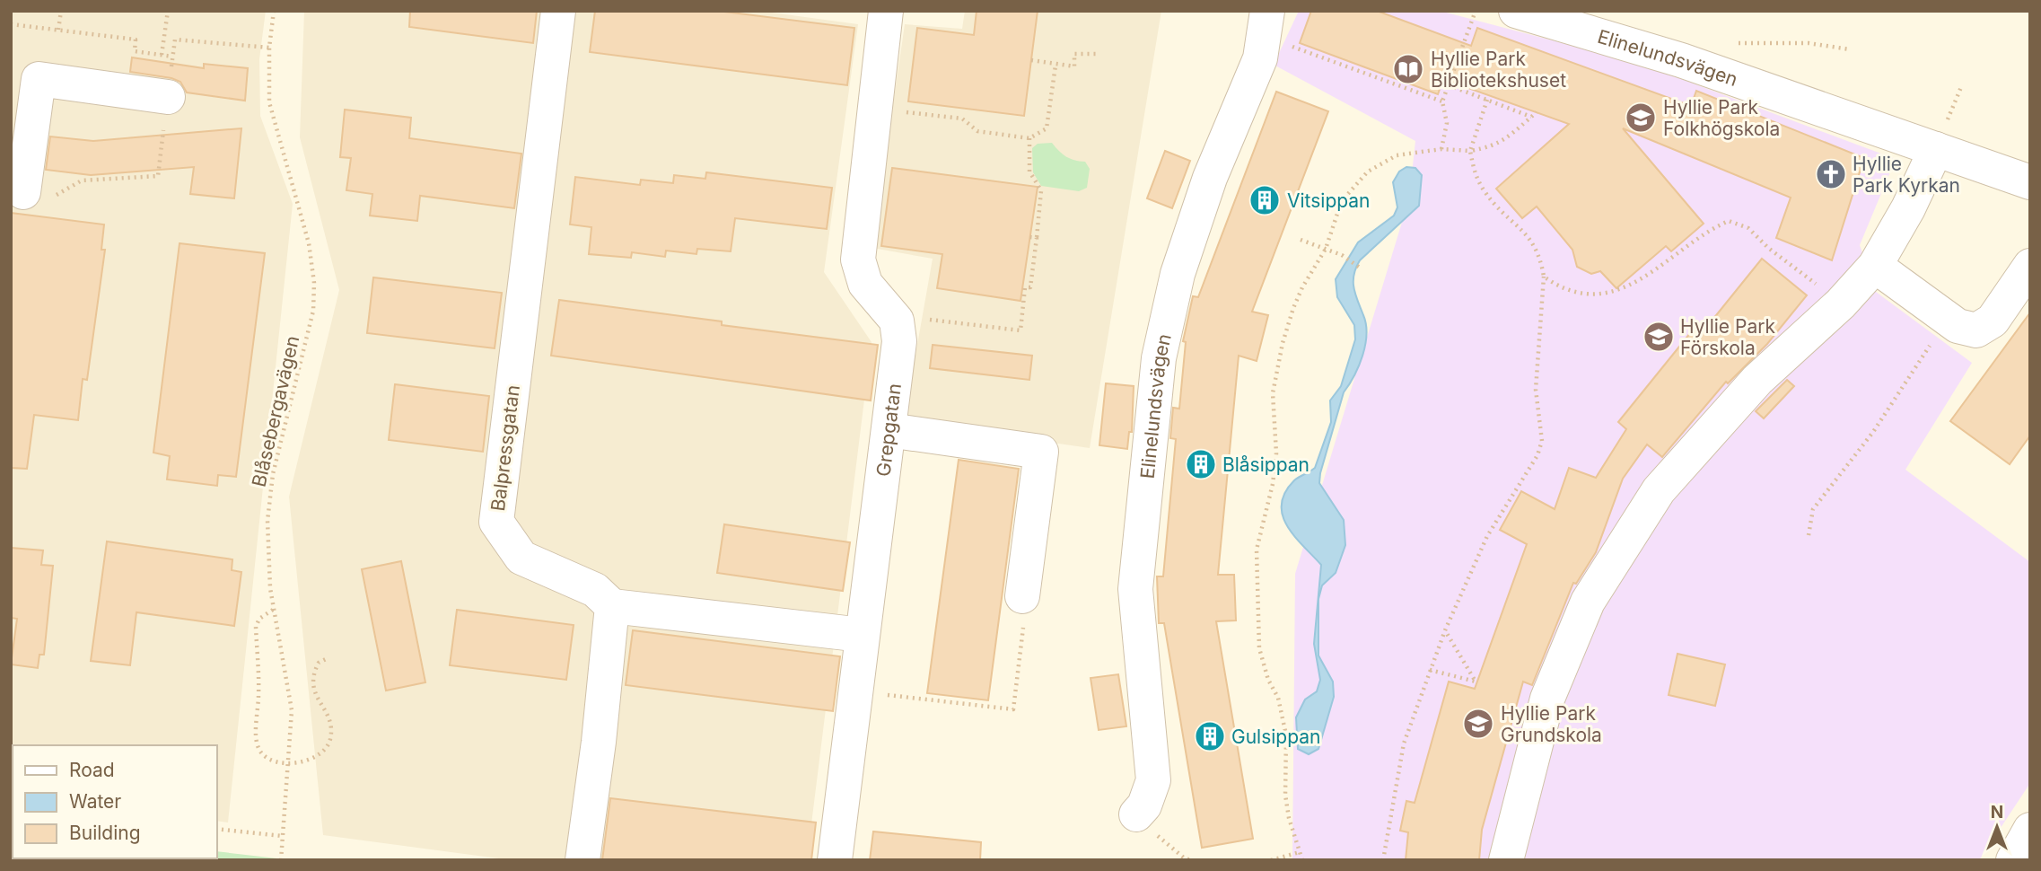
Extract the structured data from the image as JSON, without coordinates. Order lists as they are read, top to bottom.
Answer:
{
  "streets": {
    "street": ["Elinelundsvägen", "Grepgatan", "Balpressgatan"],
    "path": ["Blåsebergavägen"]
  },
  "places": {
    "library": ["Hyllie Park Bibliotekshuset"],
    "school or university": ["Hyllie Park Folkhögskola", "Hyllie Park Förskola", "Hyllie Park Grundskola"],
    "church": ["Hyllie Park Kyrkan"],
    "building": ["Vitsippan", "Blåsippan", "Gulsippan"]
  },
  "legend": ["Road", "Water", "Building"],
  "north": "top"
}
